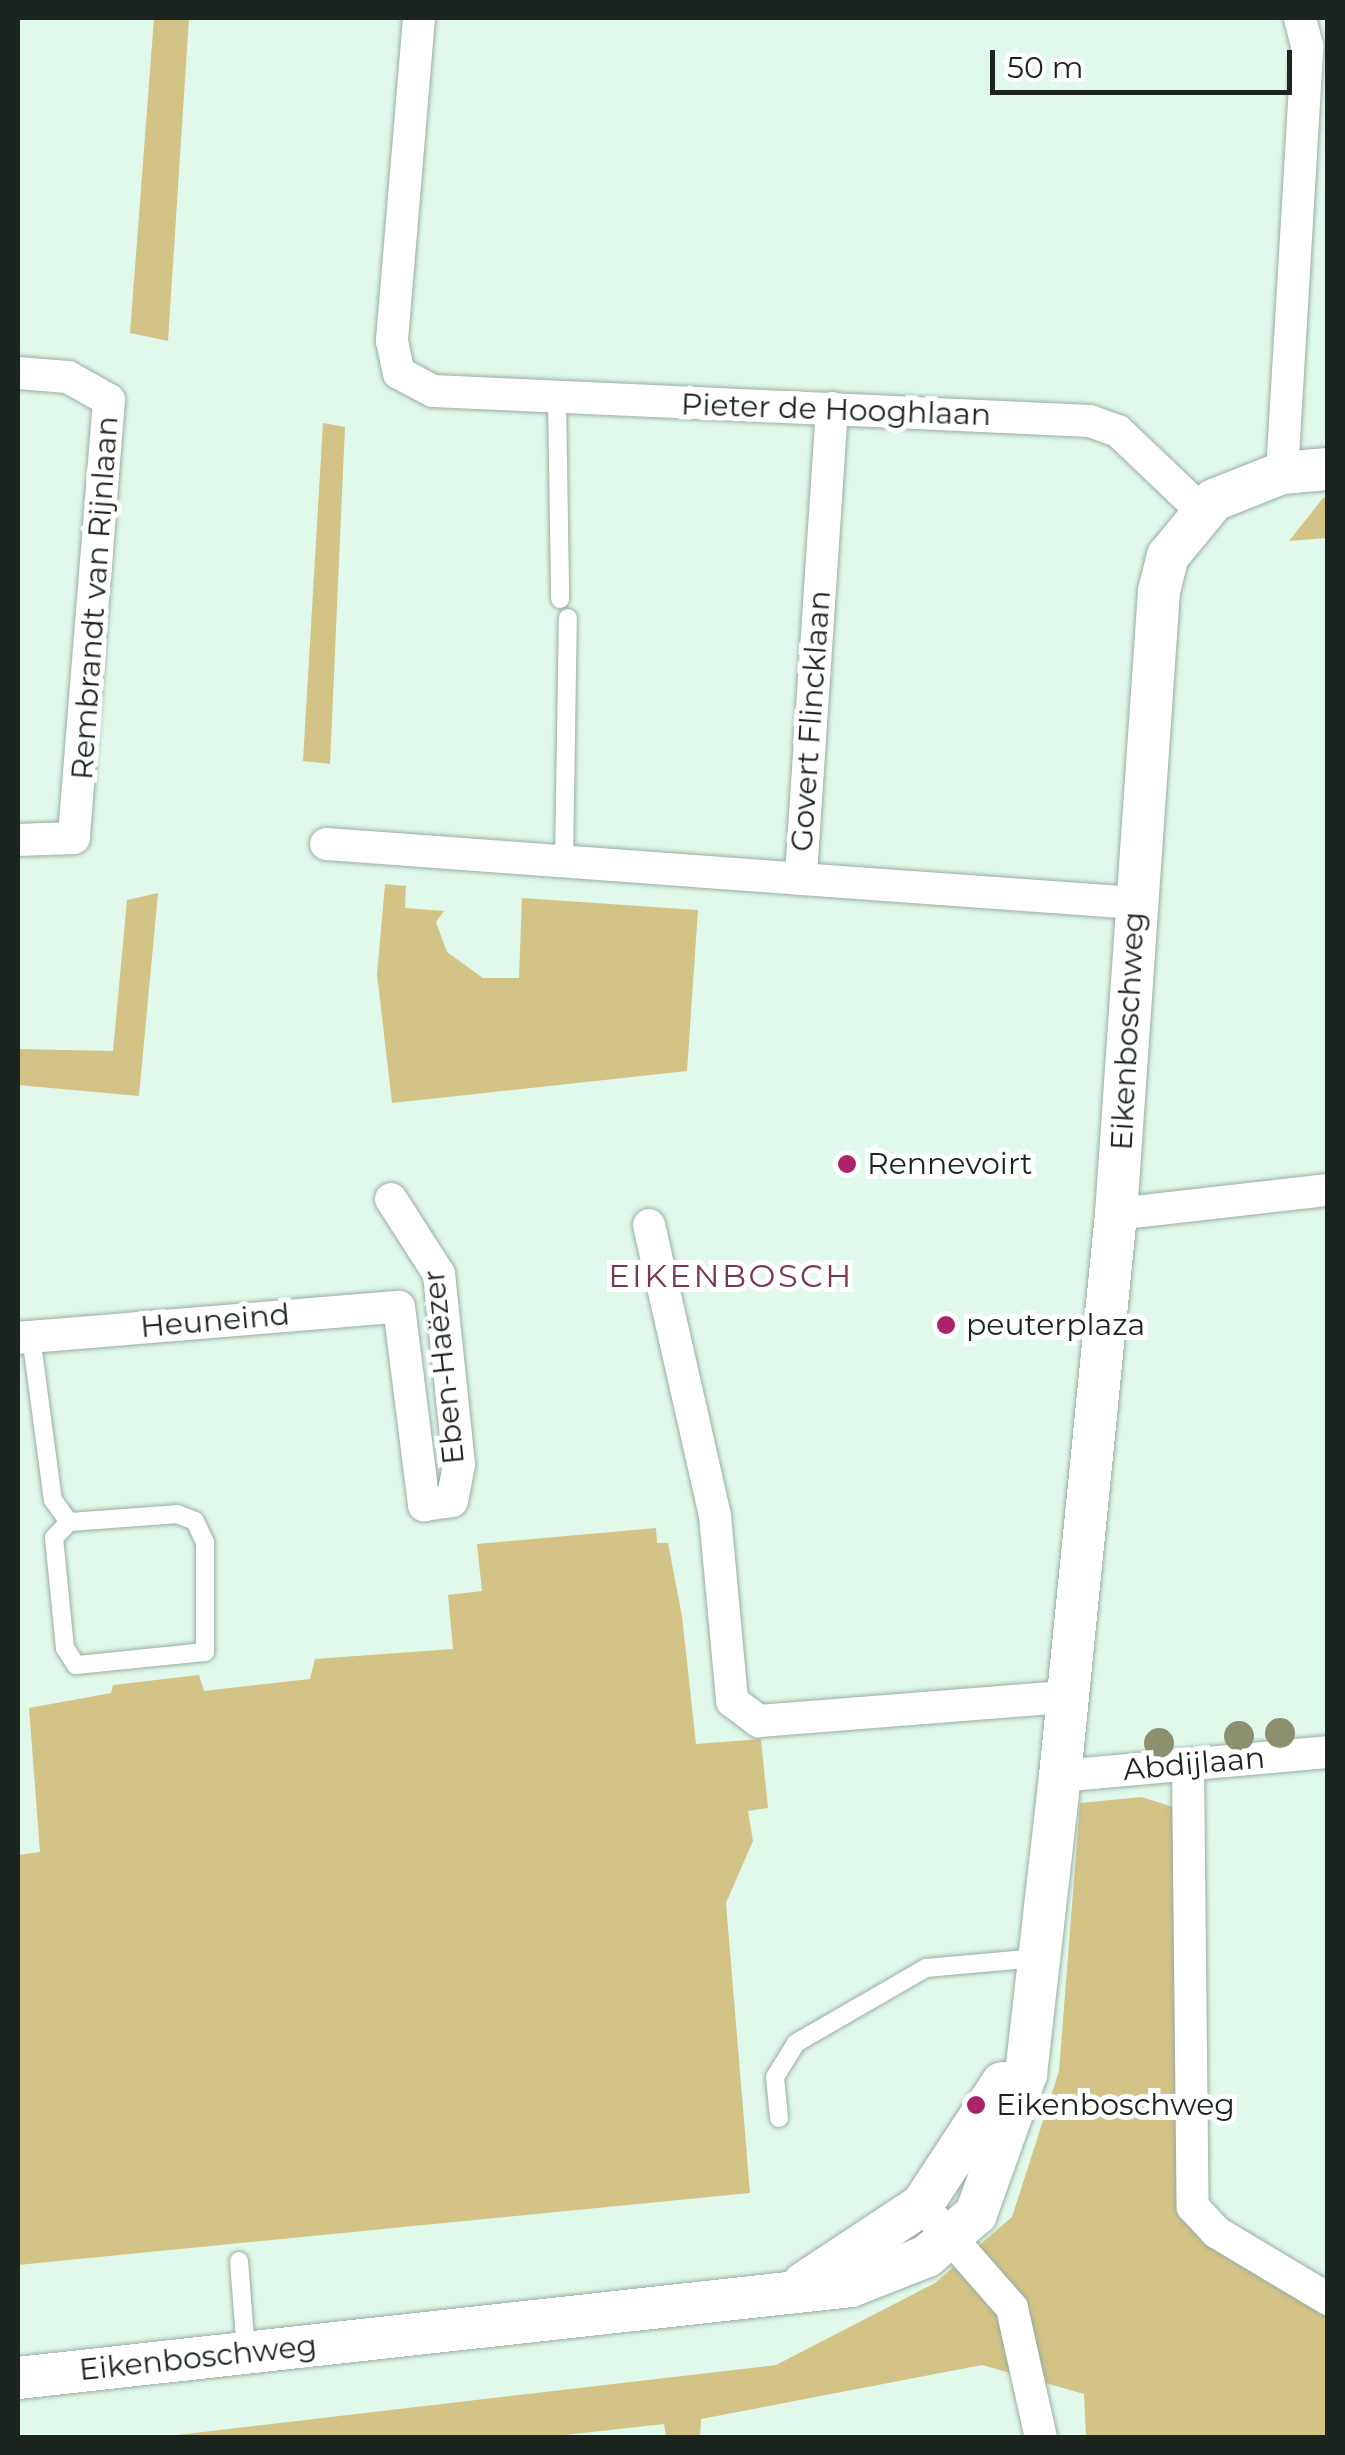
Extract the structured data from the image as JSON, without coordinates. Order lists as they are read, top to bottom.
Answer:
{
  "streets": {
    "street": [
      "Pieter de Hooghlaan",
      "Rembrandt van Rijnlaan",
      "Govert Flincklaan",
      "Eikenboschweg",
      "Heuneind",
      "Eben-Haëzer",
      "Abdijlaan"
    ]
  },
  "crossings": [
    ["Pieter de Hooghlaan", "Govert Flincklaan"],
    ["Pieter de Hooghlaan", "Eikenboschweg"],
    ["Govert Flincklaan", "Eikenboschweg"],
    ["Eikenboschweg", "Abdijlaan"],
    ["Heuneind", "Eben-Haëzer"]
  ],
  "districts": ["EIKENBOSCH"],
  "places": ["Rennevoirt", "peuterplaza", "Eikenboschweg"],
  "scale_bar": "50 m"
}
